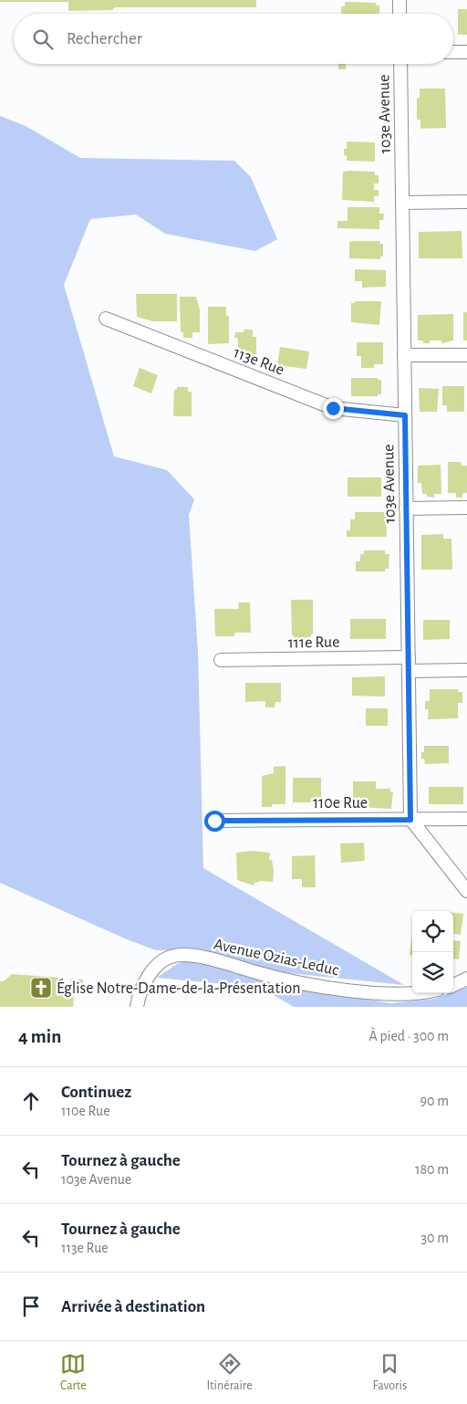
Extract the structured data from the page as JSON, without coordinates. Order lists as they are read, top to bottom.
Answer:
{
  "streets": {
    "street": [
      "103e Avenue",
      "113e Rue",
      "111e Rue",
      "110e Rue",
      "Avenue Ozias-Leduc"
    ]
  },
  "crossings": [
    ["103e Avenue", "113e Rue"],
    ["103e Avenue", "111e Rue"],
    ["103e Avenue", "110e Rue"]
  ],
  "places": {
    "church": ["Église Notre-Dame-de-la-Présentation"]
  },
  "page": {
    "search": "Rechercher",
    "heading": ["4 min", "À pied · 300 m"],
    "list": [
      ["Continuez", "110e Rue", "90 m"],
      ["Tournez à gauche", "103e Avenue", "180 m"],
      ["Tournez à gauche", "113e Rue", "30 m"],
      "Arrivée à destination"
    ],
    "nav": ["Carte", "Itinéraire", "Favoris"]
  }
}
